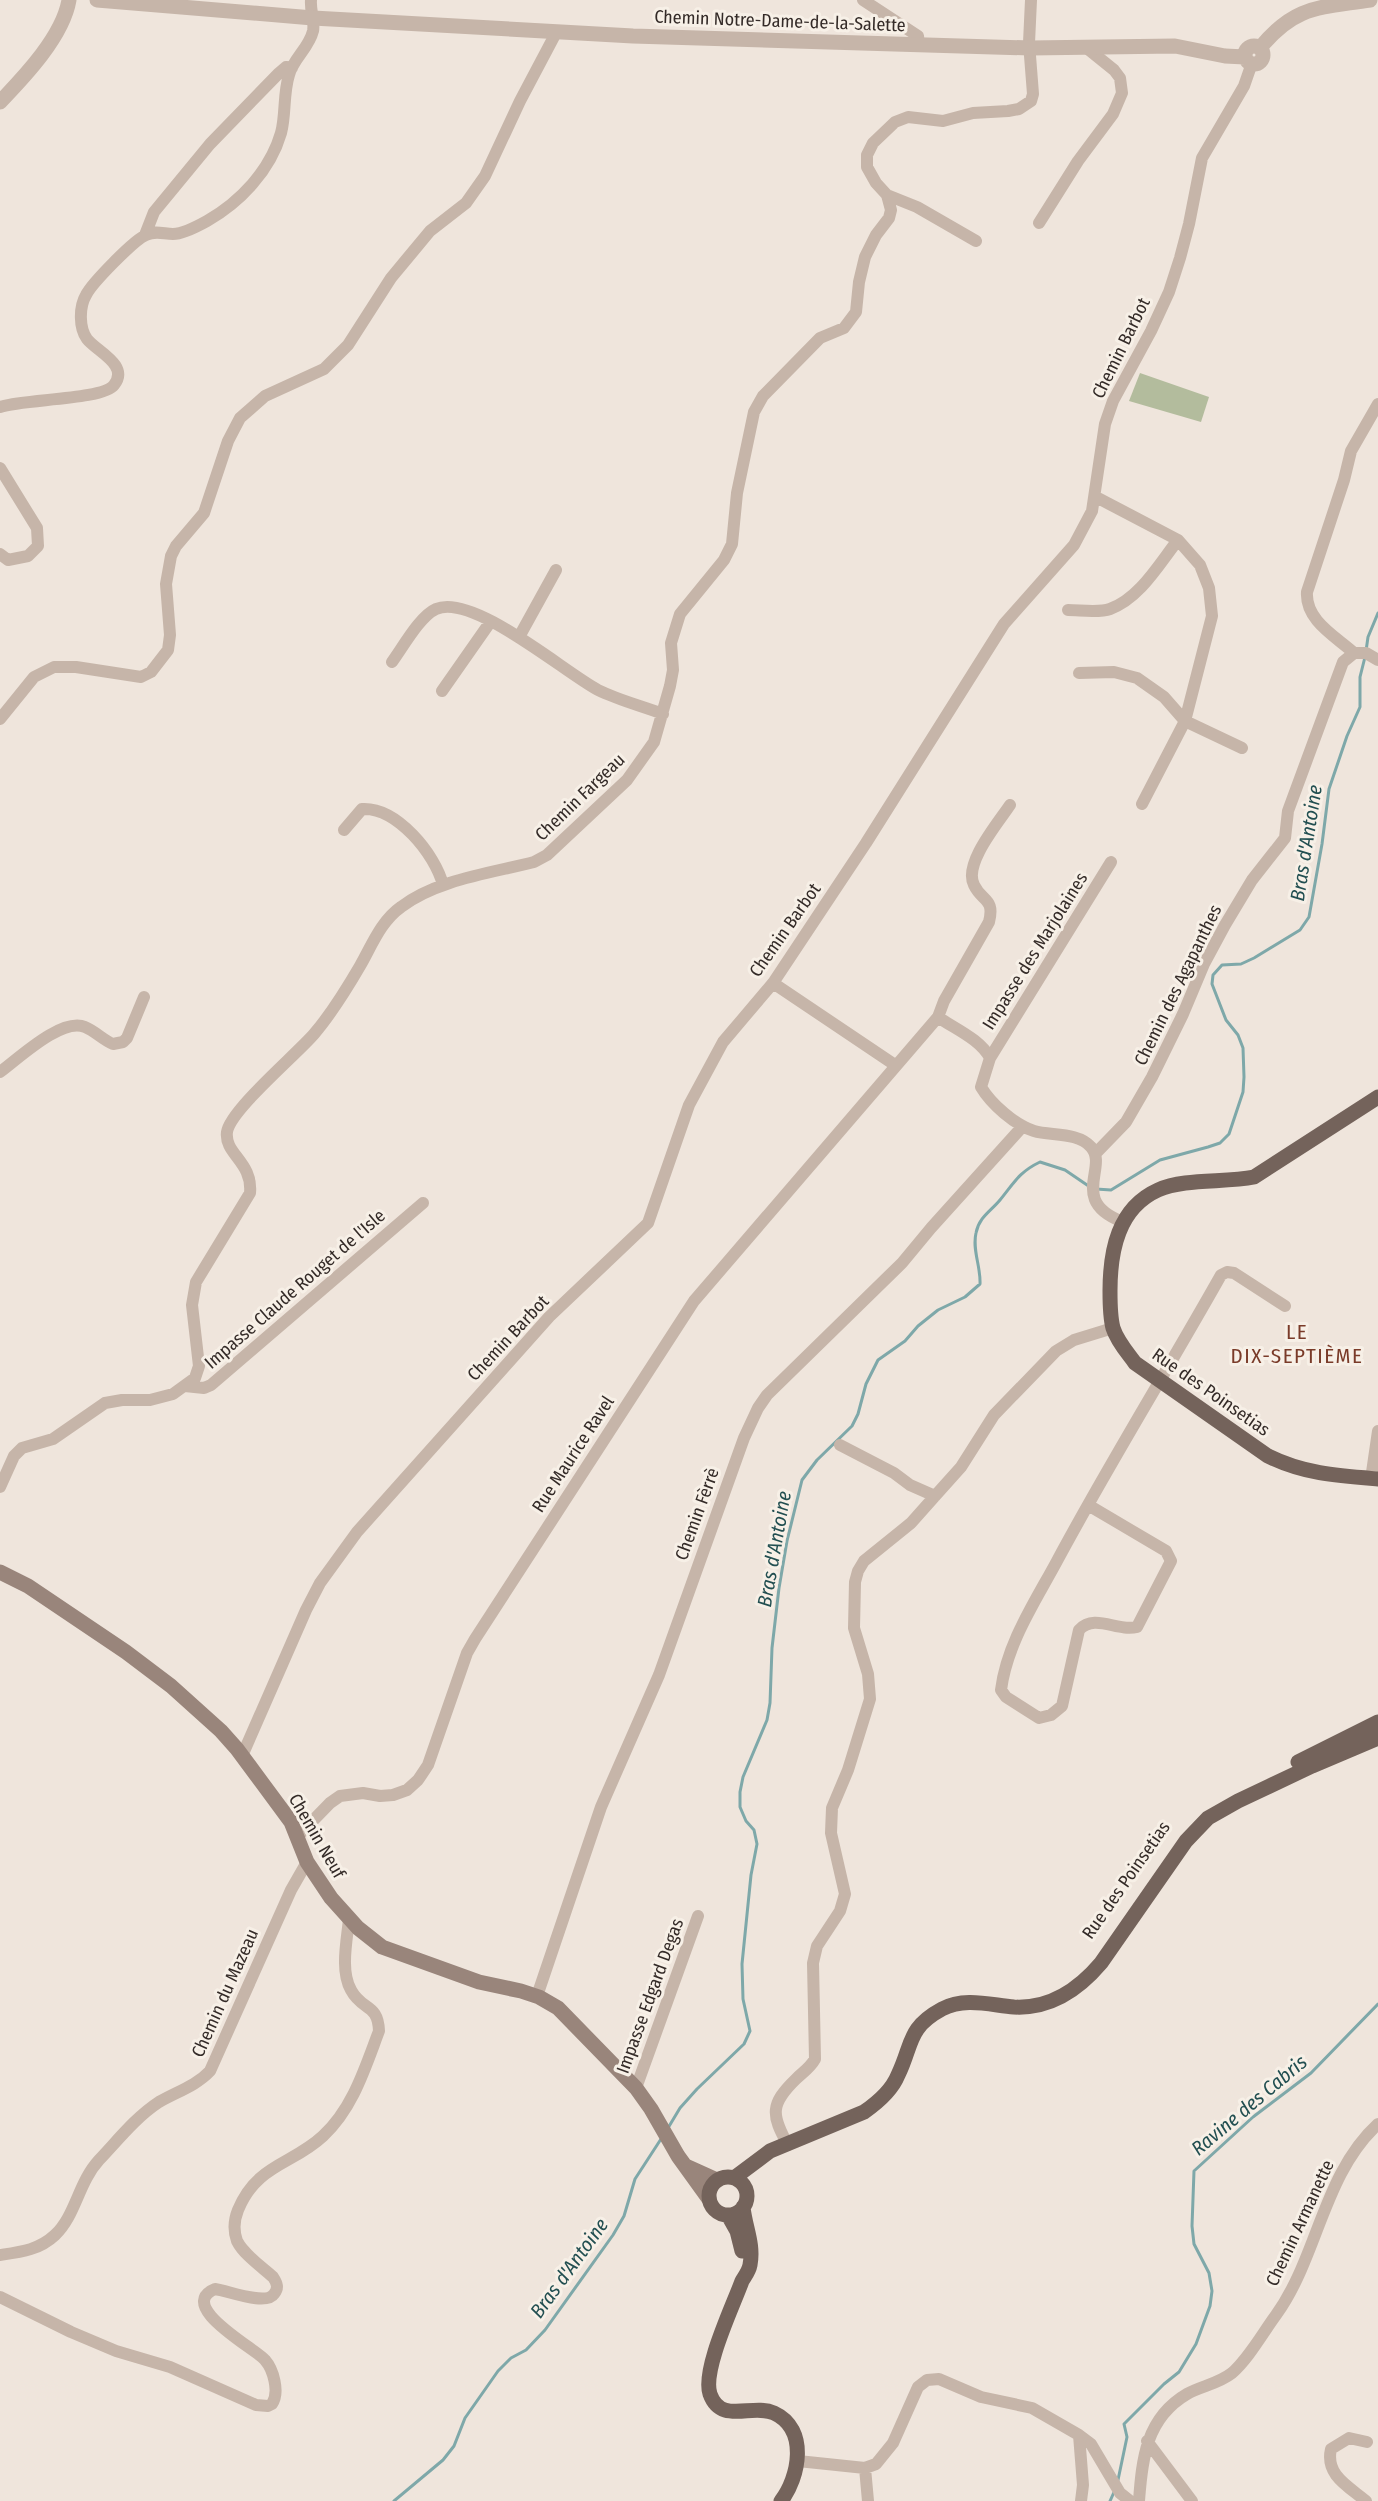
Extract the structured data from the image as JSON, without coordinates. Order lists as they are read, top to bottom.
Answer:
{
  "streets": {
    "main road": ["Rue des Poinsetias", "Chemin Neuf"],
    "street": [
      "Chemin Notre-Dame-de-la-Salette",
      "Chemin Barbot",
      "Chemin Fargeau",
      "Impasse des Marjolaines",
      "Chemin des Agapanthes",
      "Impasse Claude Rouget de l'Isle",
      "Rue Maurice Ravel",
      "Chemin Fèrrè",
      "Chemin du Mazeau",
      "Impasse Edgard Degas",
      "Chemin Armanette"
    ]
  },
  "crossings": [
    ["Chemin Notre-Dame-de-la-Salette", "Chemin Barbot"],
    ["Chemin Barbot", "Chemin Neuf"],
    ["Chemin Fargeau", "Impasse Claude Rouget de l'Isle"],
    ["Impasse des Marjolaines", "Chemin Fèrrè"],
    ["Rue des Poinsetias", "Chemin Neuf"],
    ["Rue Maurice Ravel", "Chemin Neuf"],
    ["Chemin Fèrrè", "Chemin Neuf"],
    ["Chemin Neuf", "Chemin du Mazeau"],
    ["Chemin Neuf", "Impasse Edgard Degas"]
  ],
  "districts": ["LE DIX-SEPTIÈME"],
  "water": ["Bras d'Antoine", "Ravine des Cabris"]
}
